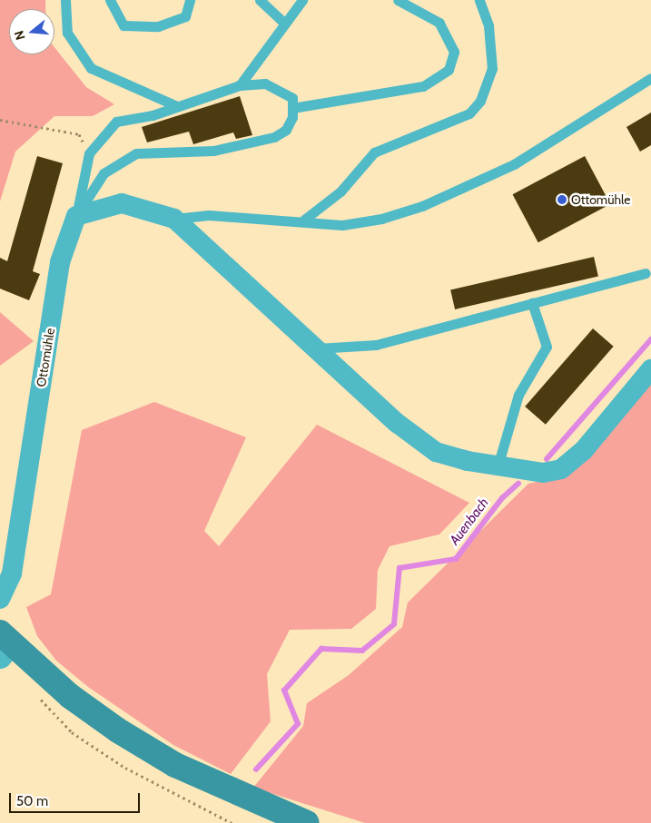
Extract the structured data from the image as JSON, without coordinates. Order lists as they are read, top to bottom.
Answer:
{
  "streets": {
    "street": ["Ottomühle"]
  },
  "water": ["Auenbach"],
  "places": ["Ottomühle"],
  "scale_bar": "50 m",
  "north": "left"
}
